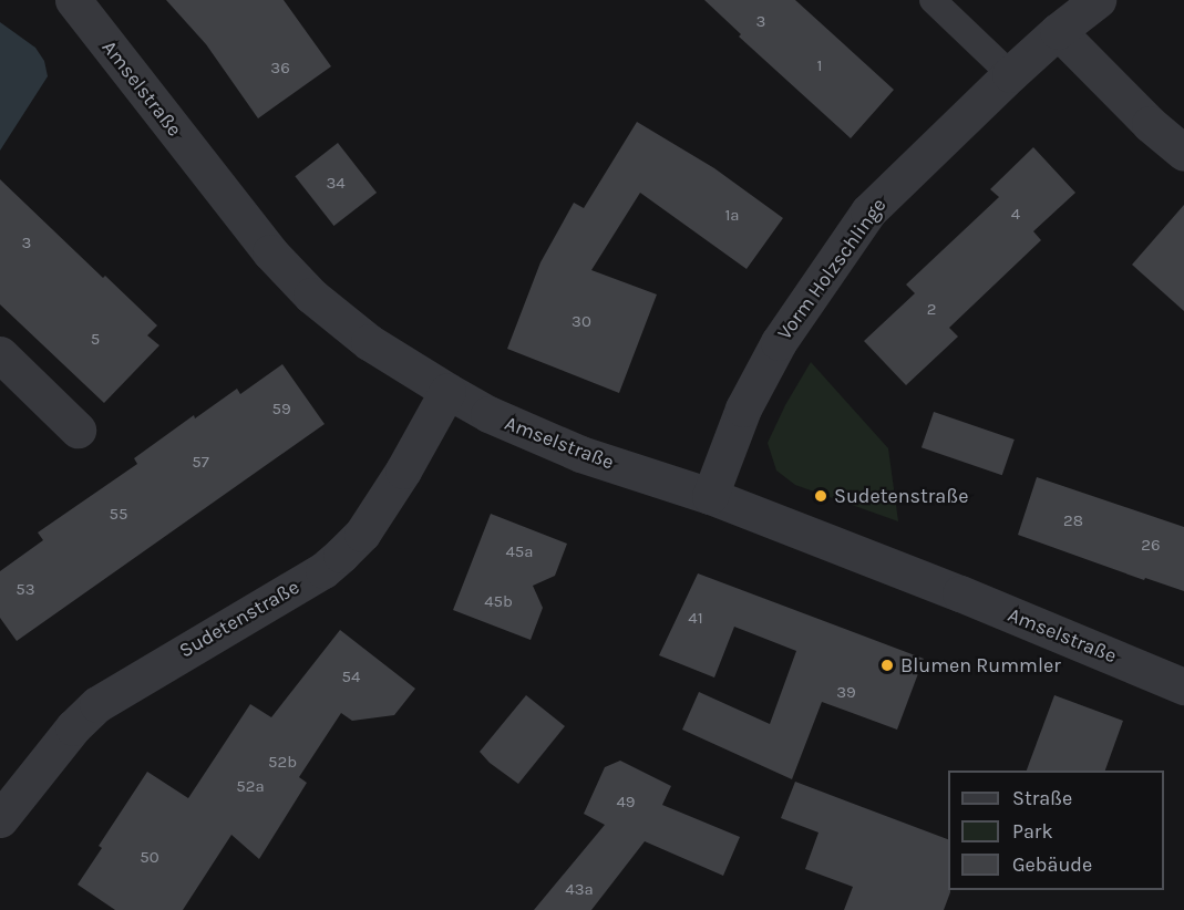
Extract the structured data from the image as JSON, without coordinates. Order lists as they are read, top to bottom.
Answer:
{
  "streets": {
    "street": ["Amselstraße", "Vorm Holzschlinge", "Sudetenstraße"]
  },
  "crossings": [
    ["Amselstraße", "Vorm Holzschlinge"],
    ["Amselstraße", "Sudetenstraße"]
  ],
  "places": ["Sudetenstraße", "Blumen Rummler"],
  "house_numbers": [
    "3",
    "1",
    "36",
    "34",
    "4",
    "1a",
    "3",
    "2",
    "30",
    "5",
    "59",
    "57",
    "55",
    "28",
    "26",
    "45a",
    "53",
    "45b",
    "41",
    "54",
    "39",
    "52b",
    "52a",
    "49",
    "50",
    "43a"
  ],
  "legend": ["Straße", "Park", "Gebäude"]
}
